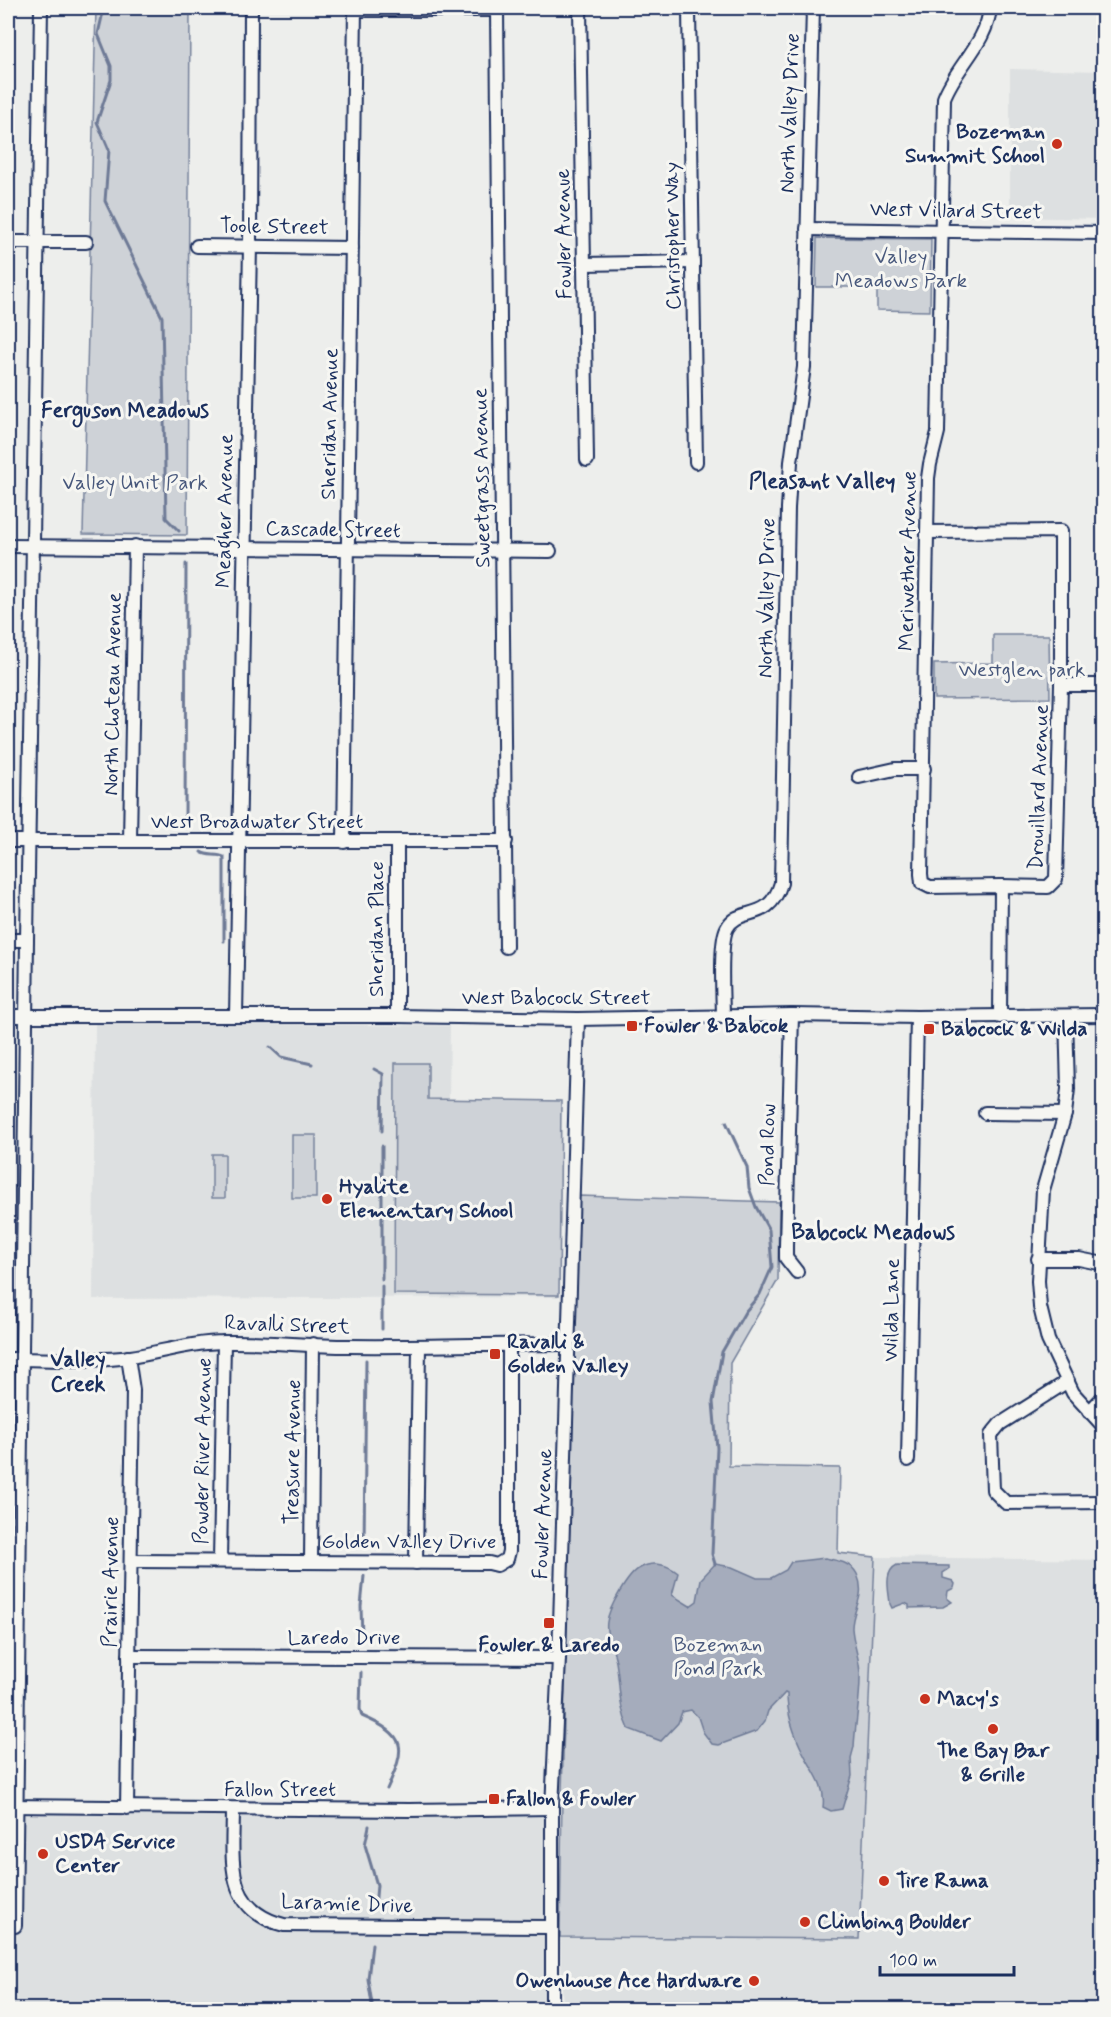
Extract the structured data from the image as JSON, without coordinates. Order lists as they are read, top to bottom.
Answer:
{
  "streets": {
    "street": [
      "North Valley Drive",
      "West Villard Street",
      "Toole Street",
      "Fowler Avenue",
      "Christopher Way",
      "Sheridan Avenue",
      "Sweetgrass Avenue",
      "Meagher Avenue",
      "Cascade Street",
      "Meriwether Avenue",
      "North Choteau Avenue",
      "Drouillard Avenue",
      "West Broadwater Street",
      "Sheridan Place",
      "West Babcock Street",
      "Pond Row",
      "Wilda Lane",
      "Ravalli Street",
      "Powder River Avenue",
      "Treasure Avenue",
      "Golden Valley Drive",
      "Prairie Avenue",
      "Laredo Drive",
      "Fallon Street",
      "Laramie Drive"
    ]
  },
  "crossings": [
    ["North Valley Drive", "West Villard Street"],
    ["North Valley Drive", "West Babcock Street"],
    ["West Villard Street", "Meriwether Avenue"],
    ["Toole Street", "Sheridan Avenue"],
    ["Toole Street", "Meagher Avenue"],
    ["Fowler Avenue", "West Babcock Street"],
    ["Fowler Avenue", "Ravalli Street"],
    ["Fowler Avenue", "Laredo Drive"],
    ["Fowler Avenue", "Fallon Street"],
    ["Fowler Avenue", "Laramie Drive"],
    ["Sheridan Avenue", "Sweetgrass Avenue"],
    ["Sheridan Avenue", "Cascade Street"],
    ["Sheridan Avenue", "West Broadwater Street"],
    ["Sweetgrass Avenue", "Cascade Street"],
    ["Sweetgrass Avenue", "West Broadwater Street"],
    ["Meagher Avenue", "Cascade Street"],
    ["Meagher Avenue", "West Broadwater Street"],
    ["Meagher Avenue", "West Babcock Street"],
    ["Cascade Street", "North Choteau Avenue"],
    ["Meriwether Avenue", "Drouillard Avenue"],
    ["North Choteau Avenue", "West Broadwater Street"],
    ["West Broadwater Street", "Sheridan Place"],
    ["Sheridan Place", "West Babcock Street"],
    ["West Babcock Street", "Pond Row"],
    ["West Babcock Street", "Wilda Lane"],
    ["Ravalli Street", "Powder River Avenue"],
    ["Ravalli Street", "Treasure Avenue"],
    ["Ravalli Street", "Golden Valley Drive"],
    ["Ravalli Street", "Prairie Avenue"],
    ["Powder River Avenue", "Golden Valley Drive"],
    ["Treasure Avenue", "Golden Valley Drive"],
    ["Golden Valley Drive", "Prairie Avenue"],
    ["Prairie Avenue", "Laredo Drive"],
    ["Prairie Avenue", "Fallon Street"],
    ["Fallon Street", "Laramie Drive"]
  ],
  "districts": [
    "Ferguson Meadows",
    "Pleasant Valley",
    "Babcock Meadows",
    "Valley Creek"
  ],
  "parks": [
    "Valley Meadows Park",
    "Valley Unit Park",
    "Westglen park",
    "Bozeman Pond Park"
  ],
  "places": {
    "other": [
      "Bozeman Summit School",
      "Hyalite Elementary School",
      "Macy's",
      "The Bay Bar & Grille",
      "USDA Service Center",
      "Tire Rama",
      "Climbing Boulder",
      "Owenhouse Ace Hardware"
    ],
    "transit": [
      "Fowler & Babcok",
      "Babcock & Wilda",
      "Ravalli & Golden Valley",
      "Fowler & Laredo",
      "Fallon & Fowler"
    ]
  },
  "scale_bar": "100 m"
}
